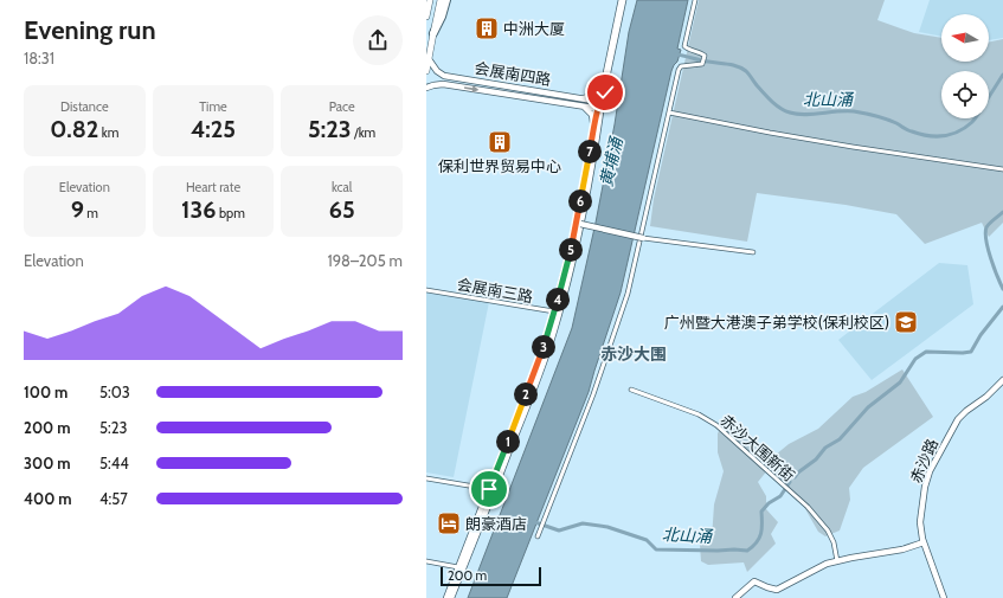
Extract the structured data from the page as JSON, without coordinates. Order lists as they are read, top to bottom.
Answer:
{
  "streets": {
    "street": [
      "会展南四路",
      "会展南三路",
      "赤沙大围新街",
      "赤沙路"
    ]
  },
  "districts": ["赤沙大围"],
  "water": ["北山涌", "黄埔涌"],
  "places": {
    "building": ["中洲大厦", "保利世界贸易中心"],
    "school or university": ["广州暨大港澳子弟学校(保利校区)"],
    "hotel": ["朗豪酒店"]
  },
  "scale_bar": "200 m",
  "north": "left",
  "page": {
    "heading": ["Evening run", "18:31"],
    "stats": [
      ["Distance", "0.82 km"],
      ["Time", "4:25"],
      ["Pace", "5:23 /km"],
      ["Elevation", "9 m"],
      ["Heart rate", "136 bpm"],
      ["kcal", "65"]
    ],
    "pins": [
      "7",
      "6",
      "5",
      "4",
      "3",
      "2",
      "1"
    ],
    "chart": ["Elevation", "198–205 m"],
    "list": [
      {
        "name": "100 m",
        "note": "5:03"
      },
      {
        "name": "200 m",
        "note": "5:23"
      },
      {
        "name": "300 m",
        "note": "5:44"
      },
      {
        "name": "400 m",
        "note": "4:57"
      }
    ],
    "scale": "200 m"
  }
}
